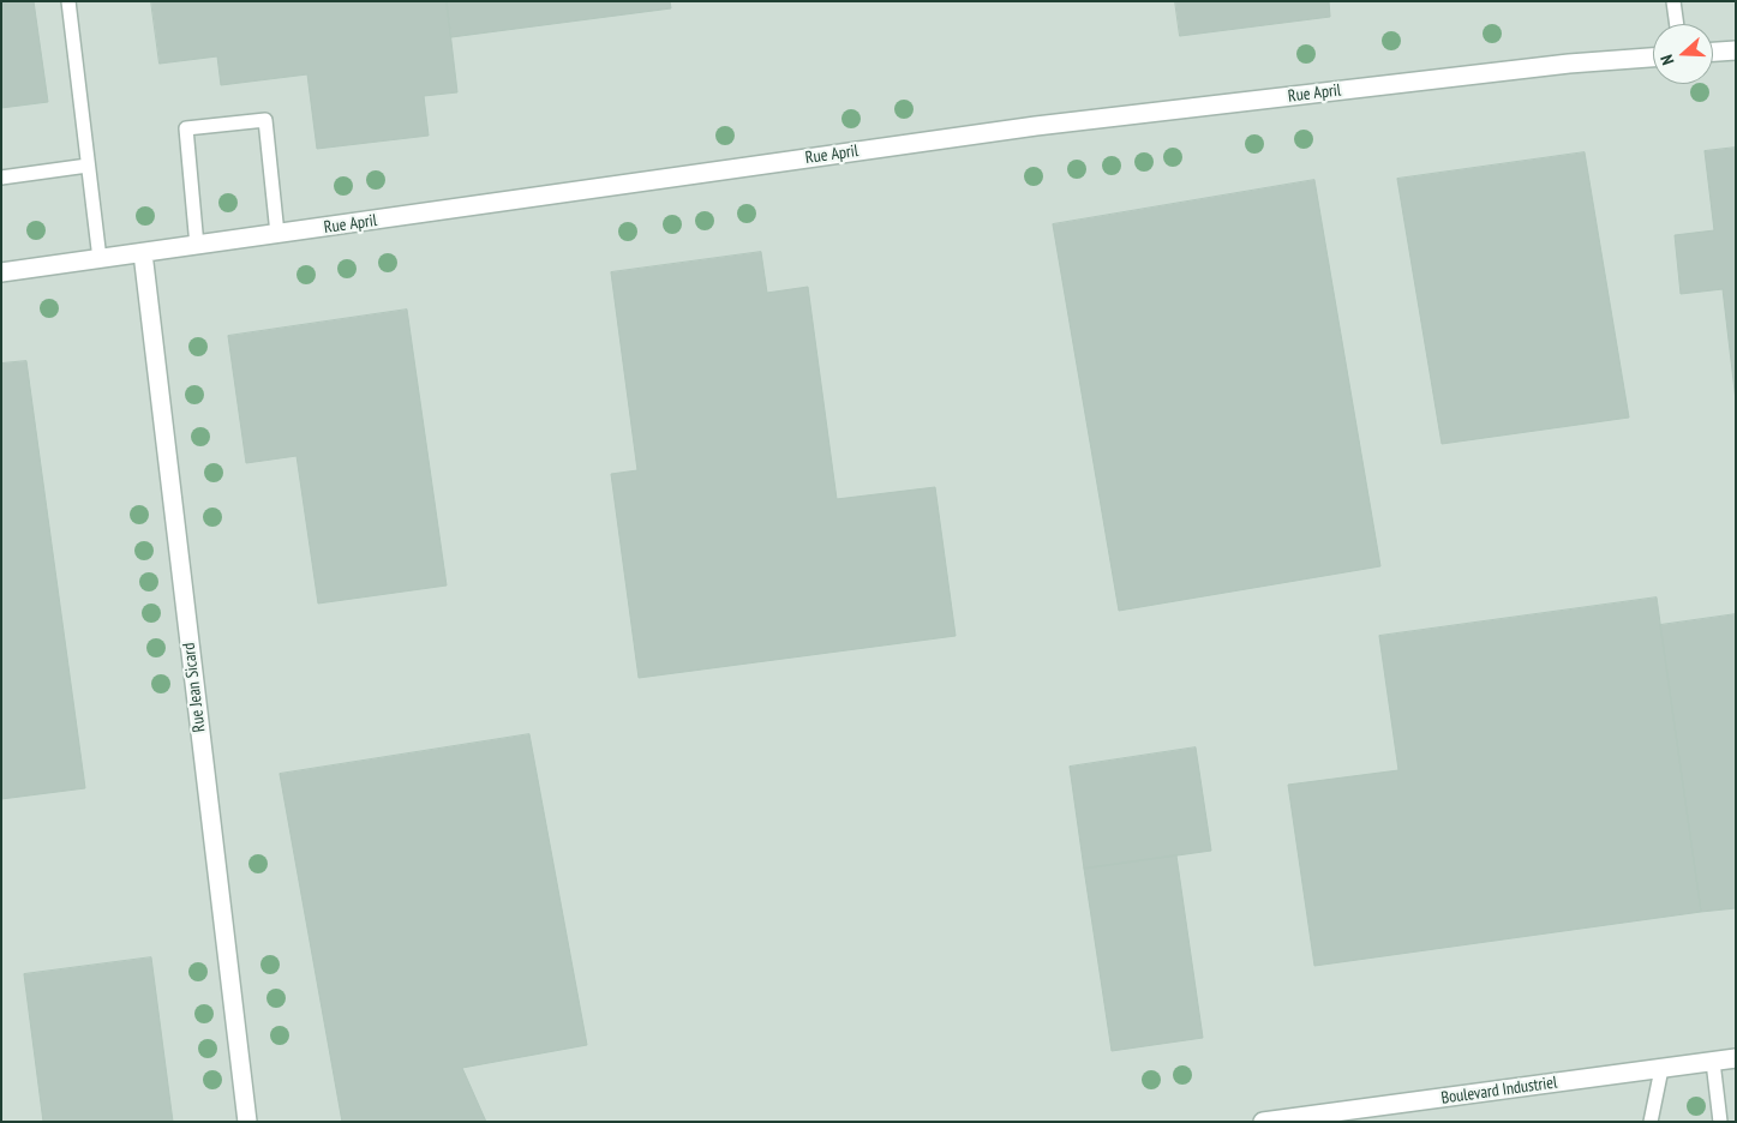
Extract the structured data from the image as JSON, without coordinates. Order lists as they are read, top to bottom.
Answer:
{
  "streets": {
    "street": ["Rue April", "Rue Jean Sicard", "Boulevard Industriel"]
  },
  "crossings": [
    ["Rue April", "Rue Jean Sicard"]
  ],
  "north": "left"
}
